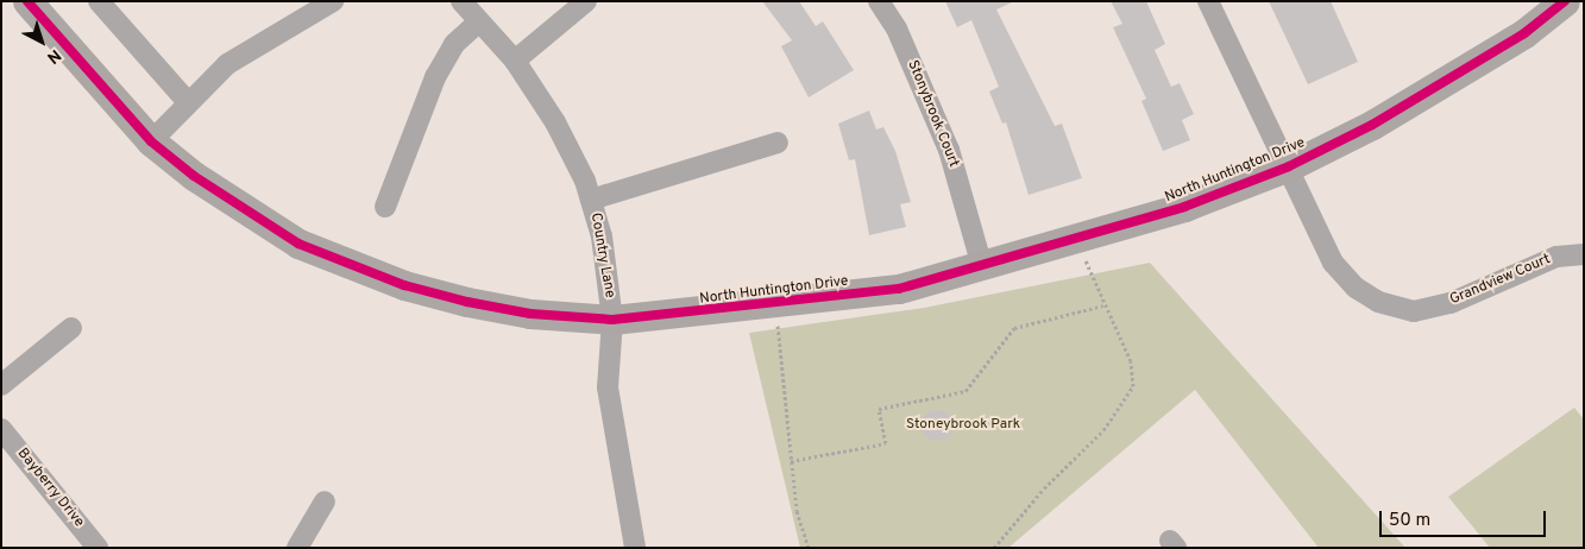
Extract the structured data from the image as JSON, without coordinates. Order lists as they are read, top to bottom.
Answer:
{
  "streets": {
    "street": [
      "Stonybrook Court",
      "North Huntington Drive",
      "Country Lane",
      "Grandview Court",
      "Bayberry Drive"
    ]
  },
  "crossings": [
    ["Stonybrook Court", "North Huntington Drive"],
    ["North Huntington Drive", "Country Lane"],
    ["North Huntington Drive", "Grandview Court"]
  ],
  "parks": ["Stoneybrook Park"],
  "scale_bar": "50 m",
  "north": "bottom right"
}
